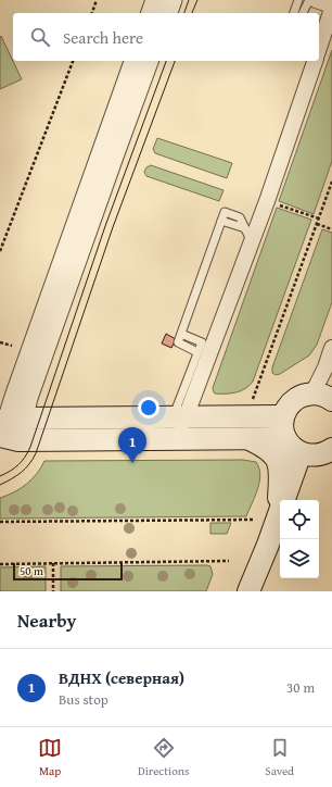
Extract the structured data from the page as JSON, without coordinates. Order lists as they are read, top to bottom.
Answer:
{
  "scale_bar": "50 m",
  "page": {
    "search": "Search here",
    "pins": "1",
    "scale": "50 m",
    "heading": "Nearby",
    "list": [
      {
        "mark": "1",
        "name": "ВДНХ (северная)",
        "note": "Bus stop",
        "value": "30 m"
      }
    ],
    "nav": ["Map", "Directions", "Saved"]
  }
}
